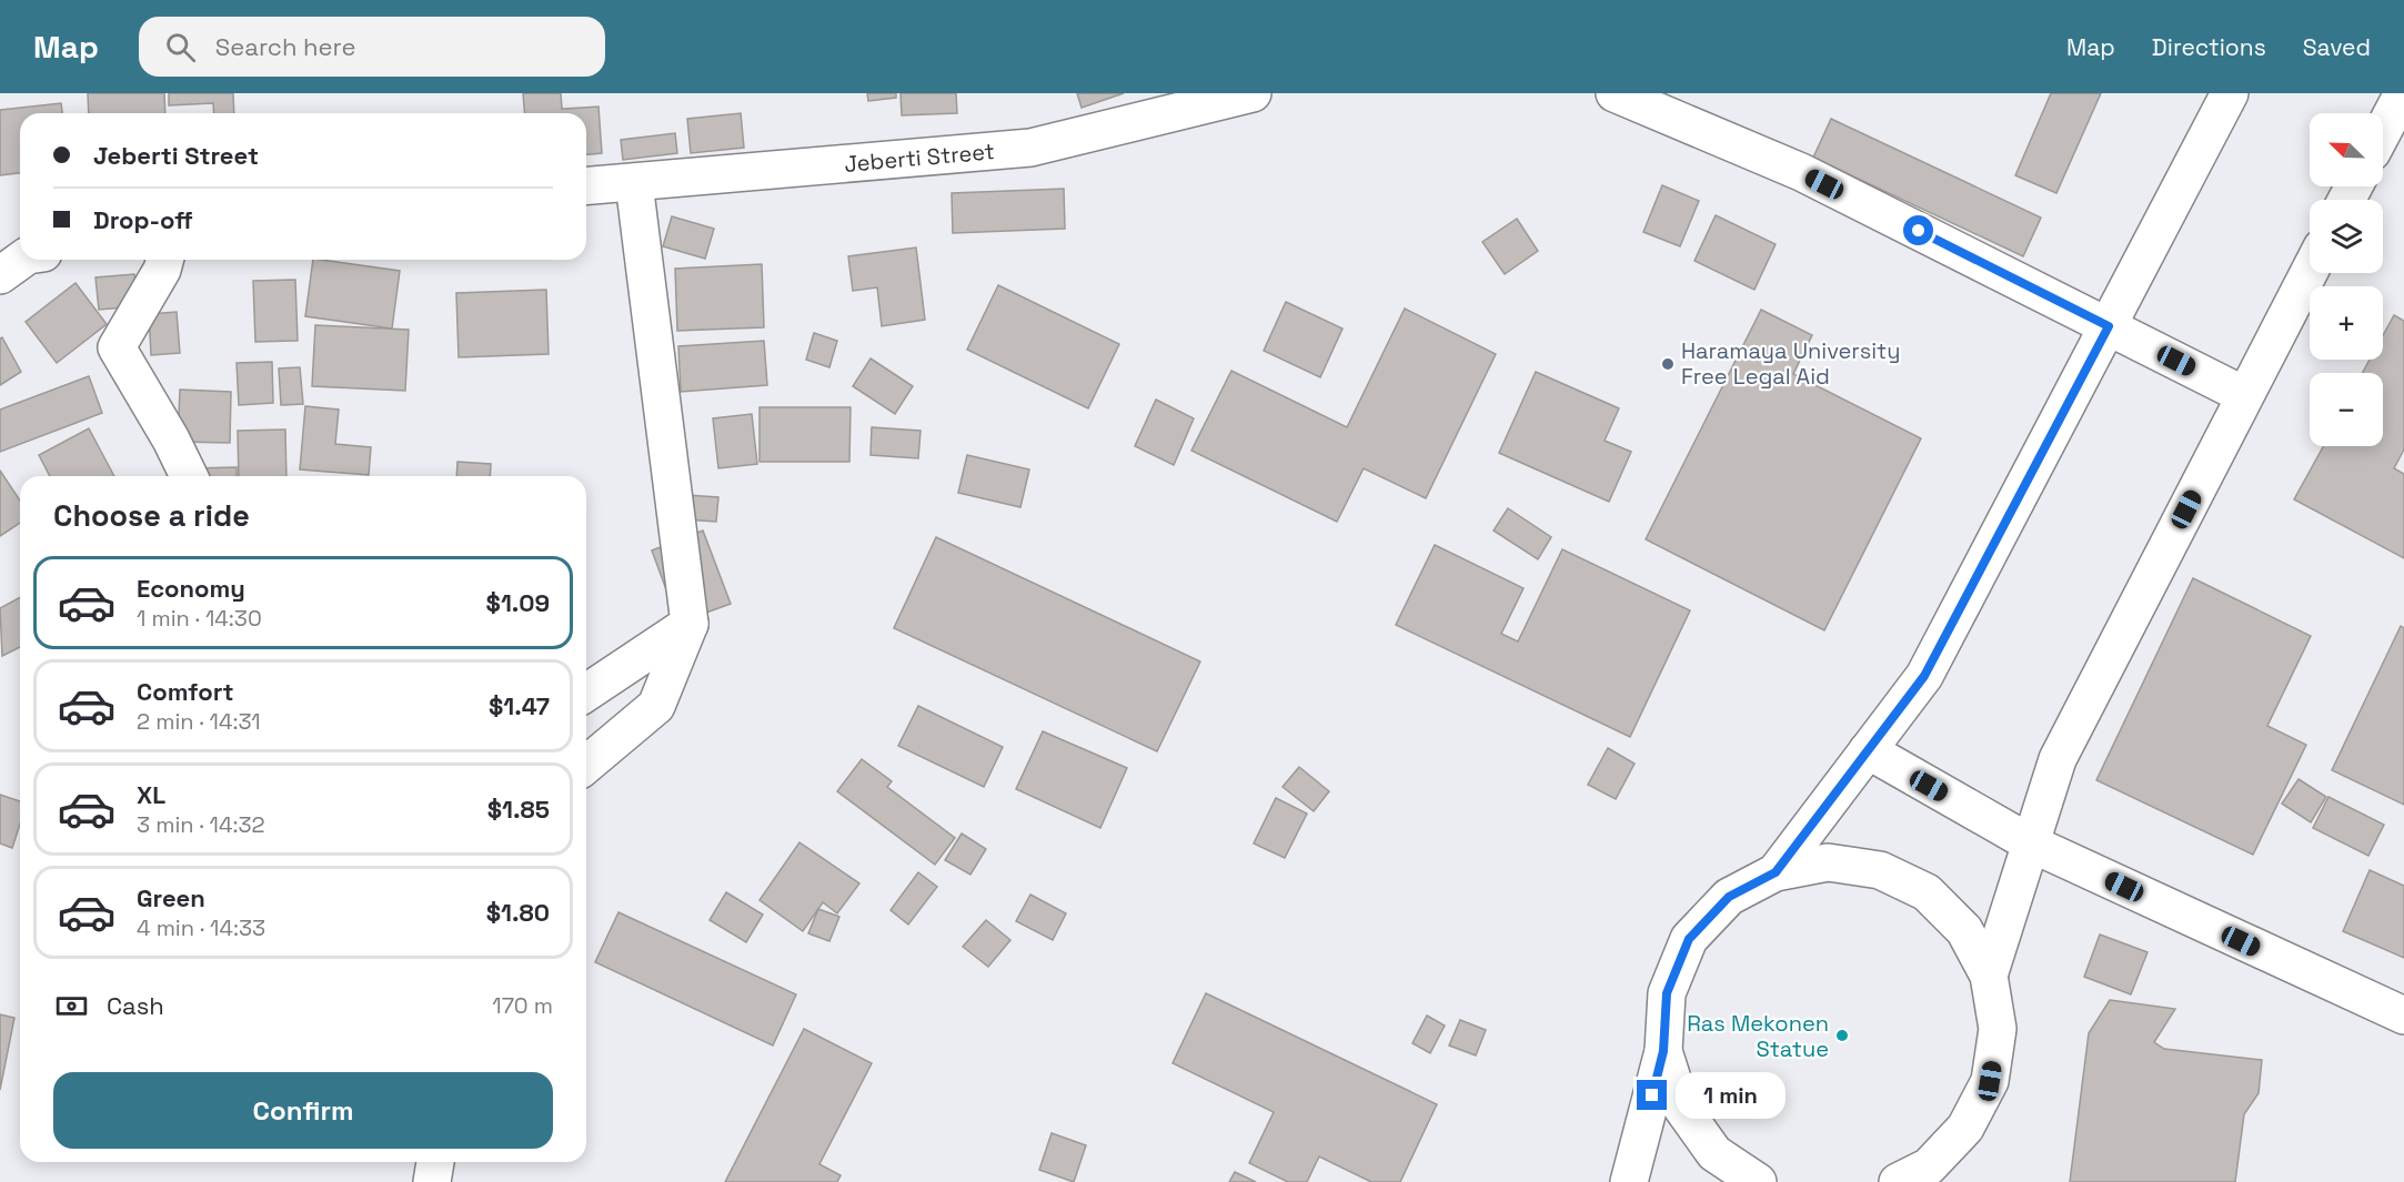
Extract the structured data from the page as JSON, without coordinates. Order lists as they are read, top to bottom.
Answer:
{
  "streets": {
    "street": ["Jeberti Street"]
  },
  "places": ["Haramaya University Free Legal Aid", "Ras Mekonen Statue"],
  "north": "top left",
  "page": {
    "header": "Map",
    "search": "Search here",
    "nav": ["Map", "Directions", "Saved"],
    "map_buttons": ["+", "−"],
    "banner": ["Jeberti Street", "Drop-off"],
    "heading": "Choose a ride",
    "list": [
      {
        "name": "Economy",
        "note": "1 min · 14:30",
        "value": "$1.09"
      },
      {
        "name": "Comfort",
        "note": "2 min · 14:31",
        "value": "$1.47"
      },
      {
        "name": "XL",
        "note": "3 min · 14:32",
        "value": "$1.85"
      },
      {
        "name": "Green",
        "note": "4 min · 14:33",
        "value": "$1.80"
      }
    ],
    "pay": ["Cash", "170 m"],
    "buttons": "Confirm",
    "bubble": "1 min"
  }
}
